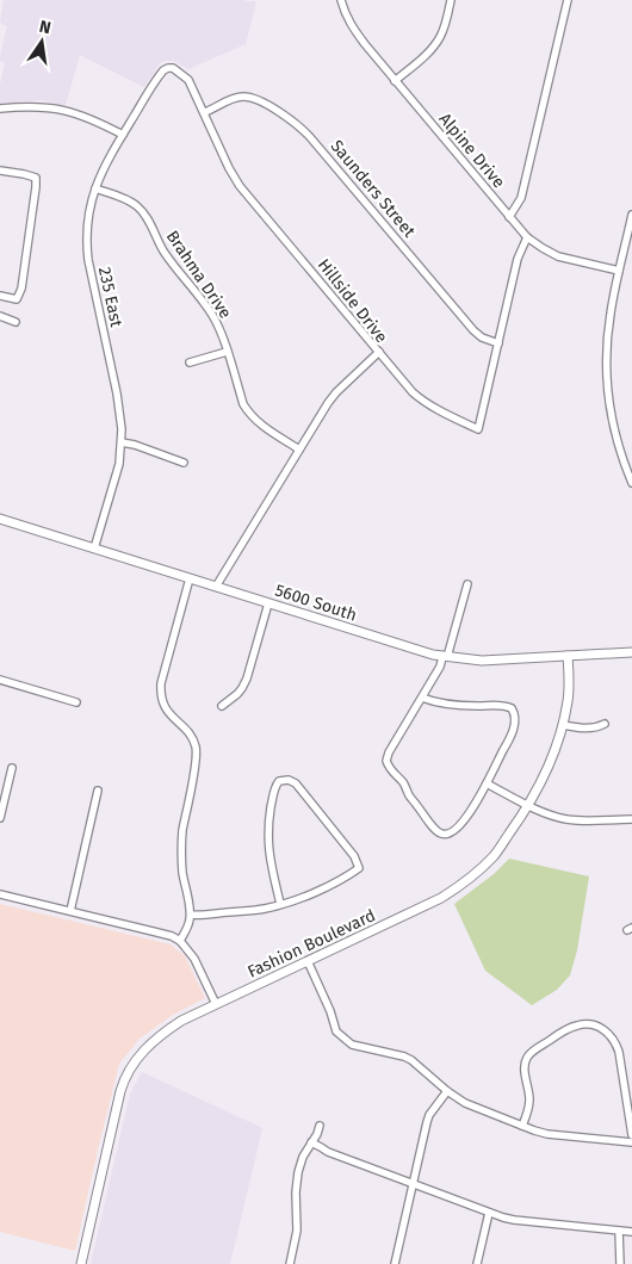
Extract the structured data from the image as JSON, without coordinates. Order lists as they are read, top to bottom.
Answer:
{
  "streets": {
    "street": [
      "Alpine Drive",
      "Saunders Street",
      "Brahma Drive",
      "235 East",
      "Hillside Drive",
      "5600 South",
      "Fashion Boulevard"
    ]
  },
  "crossings": [
    ["Saunders Street", "Hillside Drive"],
    ["Brahma Drive", "235 East"],
    ["Brahma Drive", "Hillside Drive"],
    ["235 East", "Hillside Drive"],
    ["235 East", "5600 South"],
    ["Hillside Drive", "5600 South"],
    ["5600 South", "Fashion Boulevard"]
  ],
  "north": "top"
}
